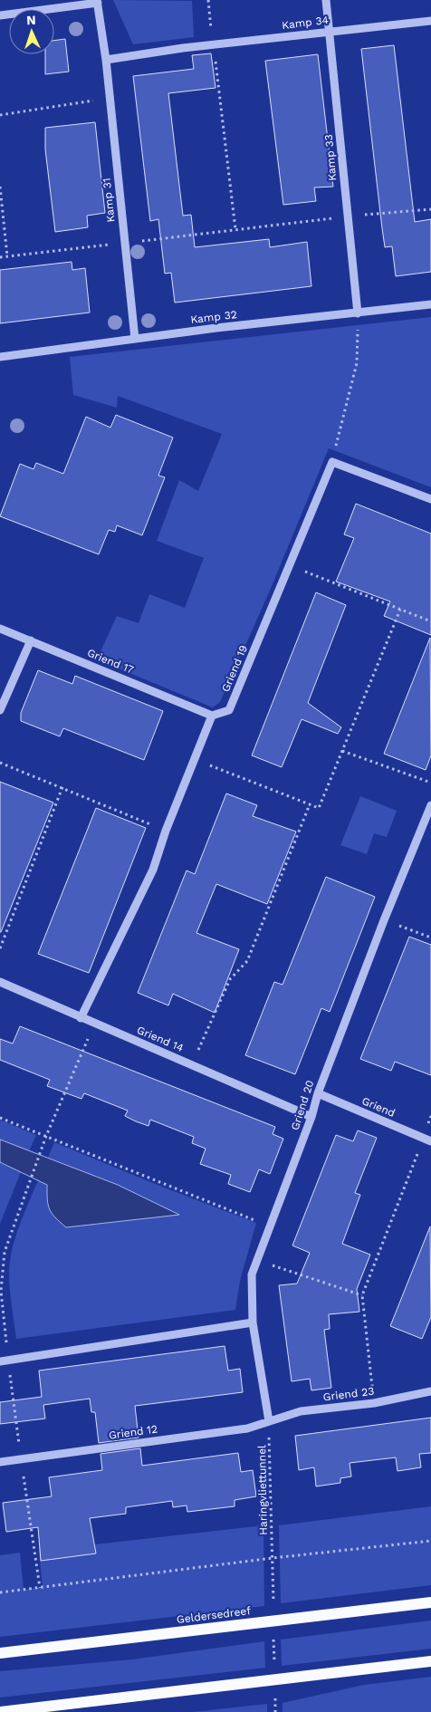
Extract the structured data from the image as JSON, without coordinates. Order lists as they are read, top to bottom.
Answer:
{
  "streets": {
    "main road": ["Geldersedreef"],
    "street": [
      "Kamp 34",
      "Kamp 33",
      "Kamp 31",
      "Kamp 32",
      "Griend 17",
      "Griend 19",
      "Griend 14",
      "Griend 20",
      "Griend",
      "Griend 23",
      "Griend 12"
    ],
    "path": ["Haringvliettunnel"]
  },
  "crossings": [
    ["Kamp 34", "Kamp 33"],
    ["Kamp 34", "Kamp 31"],
    ["Kamp 33", "Kamp 32"],
    ["Kamp 31", "Kamp 32"],
    ["Griend 17", "Griend 19"],
    ["Griend 14", "Griend 20"],
    ["Griend 20", "Griend"],
    ["Griend 20", "Griend 23"],
    ["Griend 20", "Griend 12"],
    ["Griend 20", "Haringvliettunnel"],
    ["Griend 23", "Griend 12"],
    ["Griend 23", "Haringvliettunnel"],
    ["Griend 12", "Haringvliettunnel"]
  ],
  "north": "top"
}
